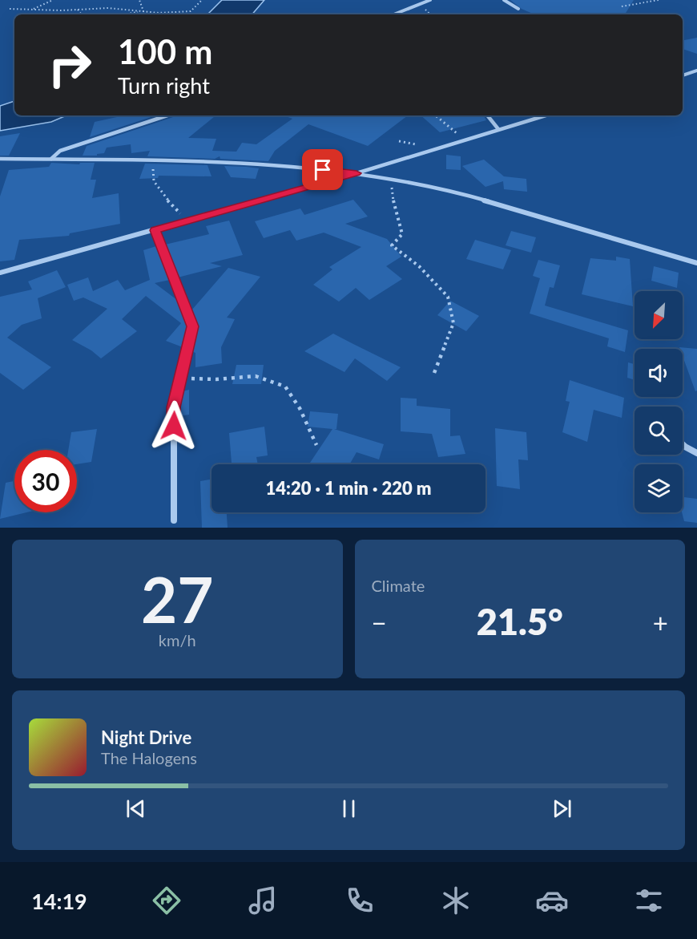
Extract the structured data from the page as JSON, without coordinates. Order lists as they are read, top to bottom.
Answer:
{
  "north": "bottom left",
  "page": {
    "turn": ["100 m", "Turn right"],
    "limit": "30",
    "trip": "14:20 · 1 min · 220 m",
    "tile": [
      ["27", "km/h"],
      "Climate"
    ],
    "heat": ["−", "21.5°", "+"],
    "song": ["Night Drive", "The Halogens"],
    "tabs": "14:19"
  }
}
